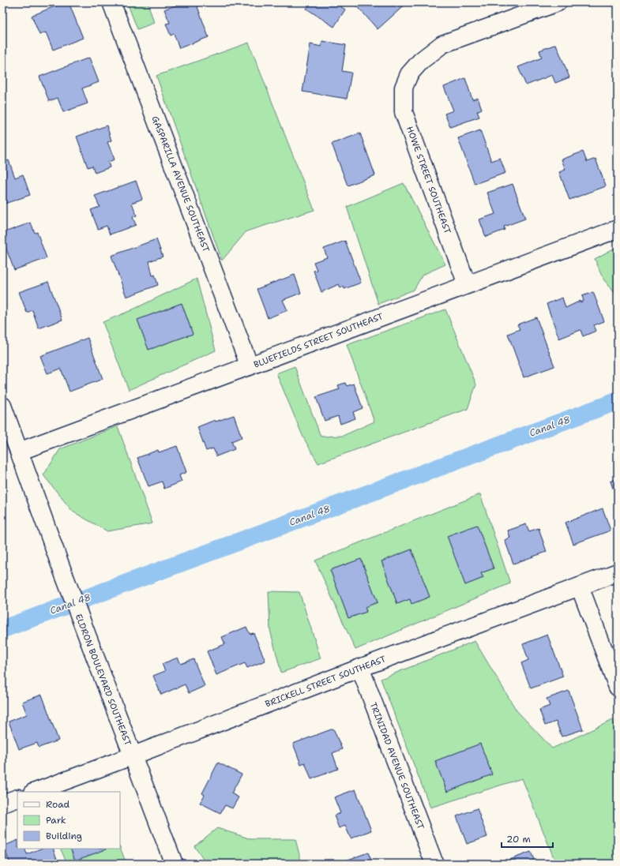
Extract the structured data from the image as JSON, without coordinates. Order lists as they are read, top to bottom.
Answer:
{
  "streets": {
    "street": [
      "HOWE STREET SOUTHEAST",
      "GASPARILLA AVENUE SOUTHEAST",
      "BLUEFIELDS STREET SOUTHEAST",
      "ELDRON BOULEVARD SOUTHEAST",
      "BRICKELL STREET SOUTHEAST",
      "TRINIDAD AVENUE SOUTHEAST"
    ]
  },
  "crossings": [
    ["HOWE STREET SOUTHEAST", "BLUEFIELDS STREET SOUTHEAST"],
    ["GASPARILLA AVENUE SOUTHEAST", "BLUEFIELDS STREET SOUTHEAST"],
    ["BLUEFIELDS STREET SOUTHEAST", "ELDRON BOULEVARD SOUTHEAST"],
    ["ELDRON BOULEVARD SOUTHEAST", "BRICKELL STREET SOUTHEAST"],
    ["BRICKELL STREET SOUTHEAST", "TRINIDAD AVENUE SOUTHEAST"]
  ],
  "water": ["Canal 48"],
  "legend": ["Road", "Park", "Building"],
  "scale_bar": "20 m"
}
